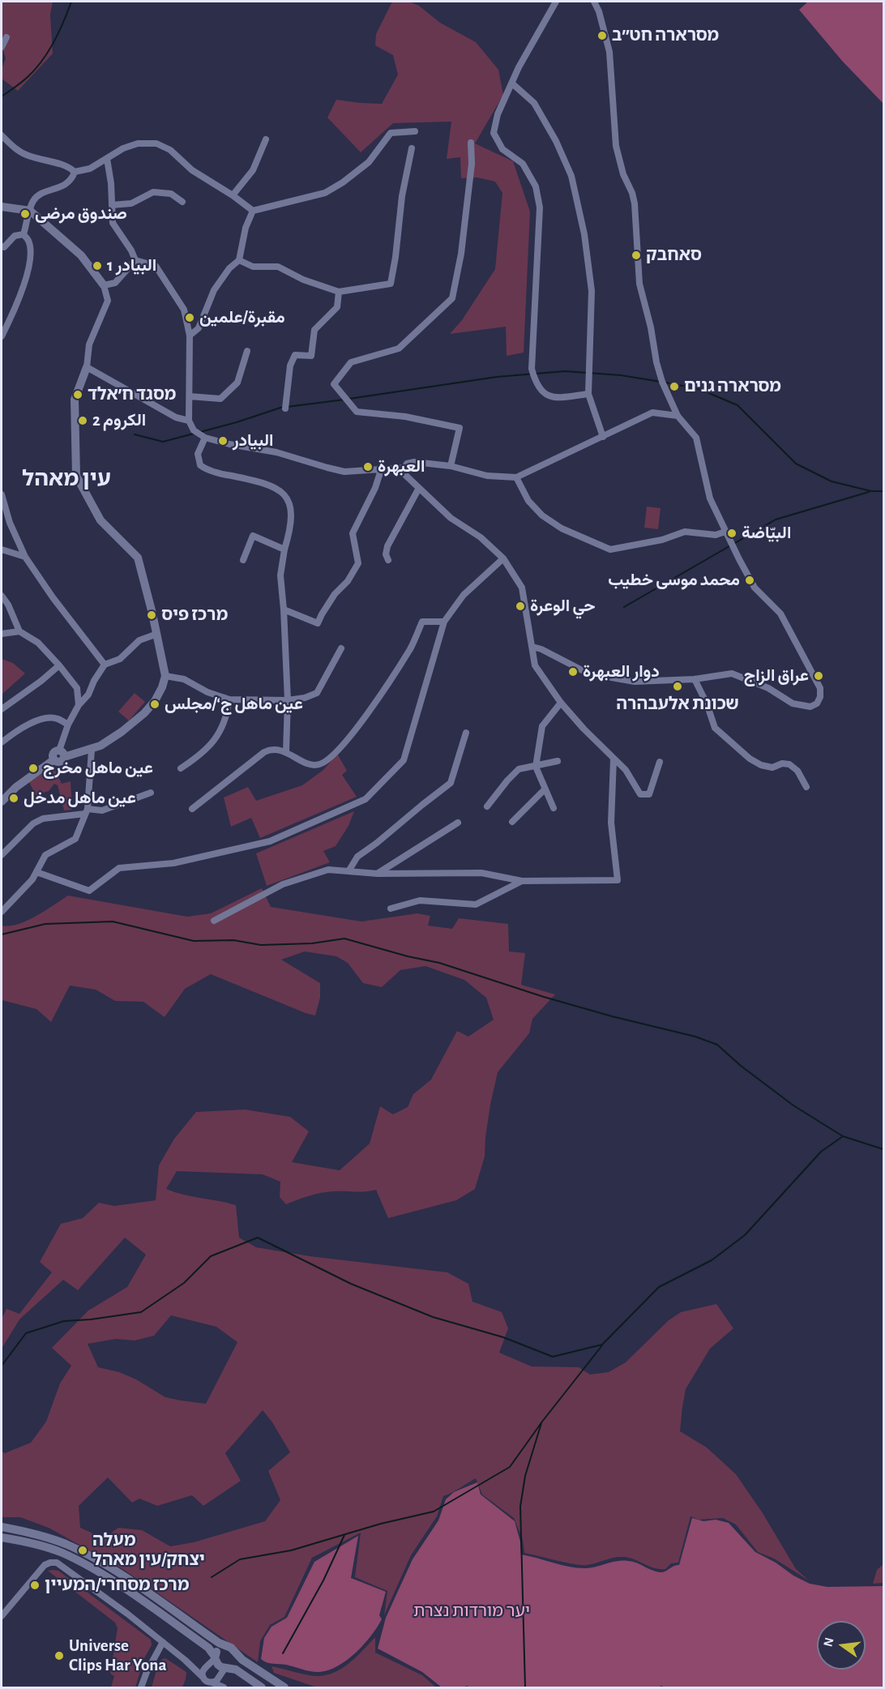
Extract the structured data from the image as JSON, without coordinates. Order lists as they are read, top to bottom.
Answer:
{
  "districts": ["עין מאהל"],
  "parks": ["יער מורדות נצרת"],
  "places": [
    "מסרארה חט״ב",
    "صندوق مرضى",
    "סאחבק",
    "البيادر 1",
    "مقبرة/علمين",
    "מסרארה גנים",
    "מסגד ח׳אלד",
    "الكروم 2",
    "البيادر",
    "العبهرة",
    "البيّاضة",
    "محمد موسى خطيب",
    "حي الوعرة",
    "מרכז פיס",
    "دوار العبهرة",
    "عراق الزاج",
    "שכונת אלעבהרה",
    "عين ماهل ج‘/مجلس",
    "عين ماهل مخرج",
    "عين ماهل مدخل",
    "מעלה יצחק/עין מאהל",
    "מרכז מסחרי/המעיין",
    "Universe Clips Har Yona"
  ],
  "north": "left"
}
